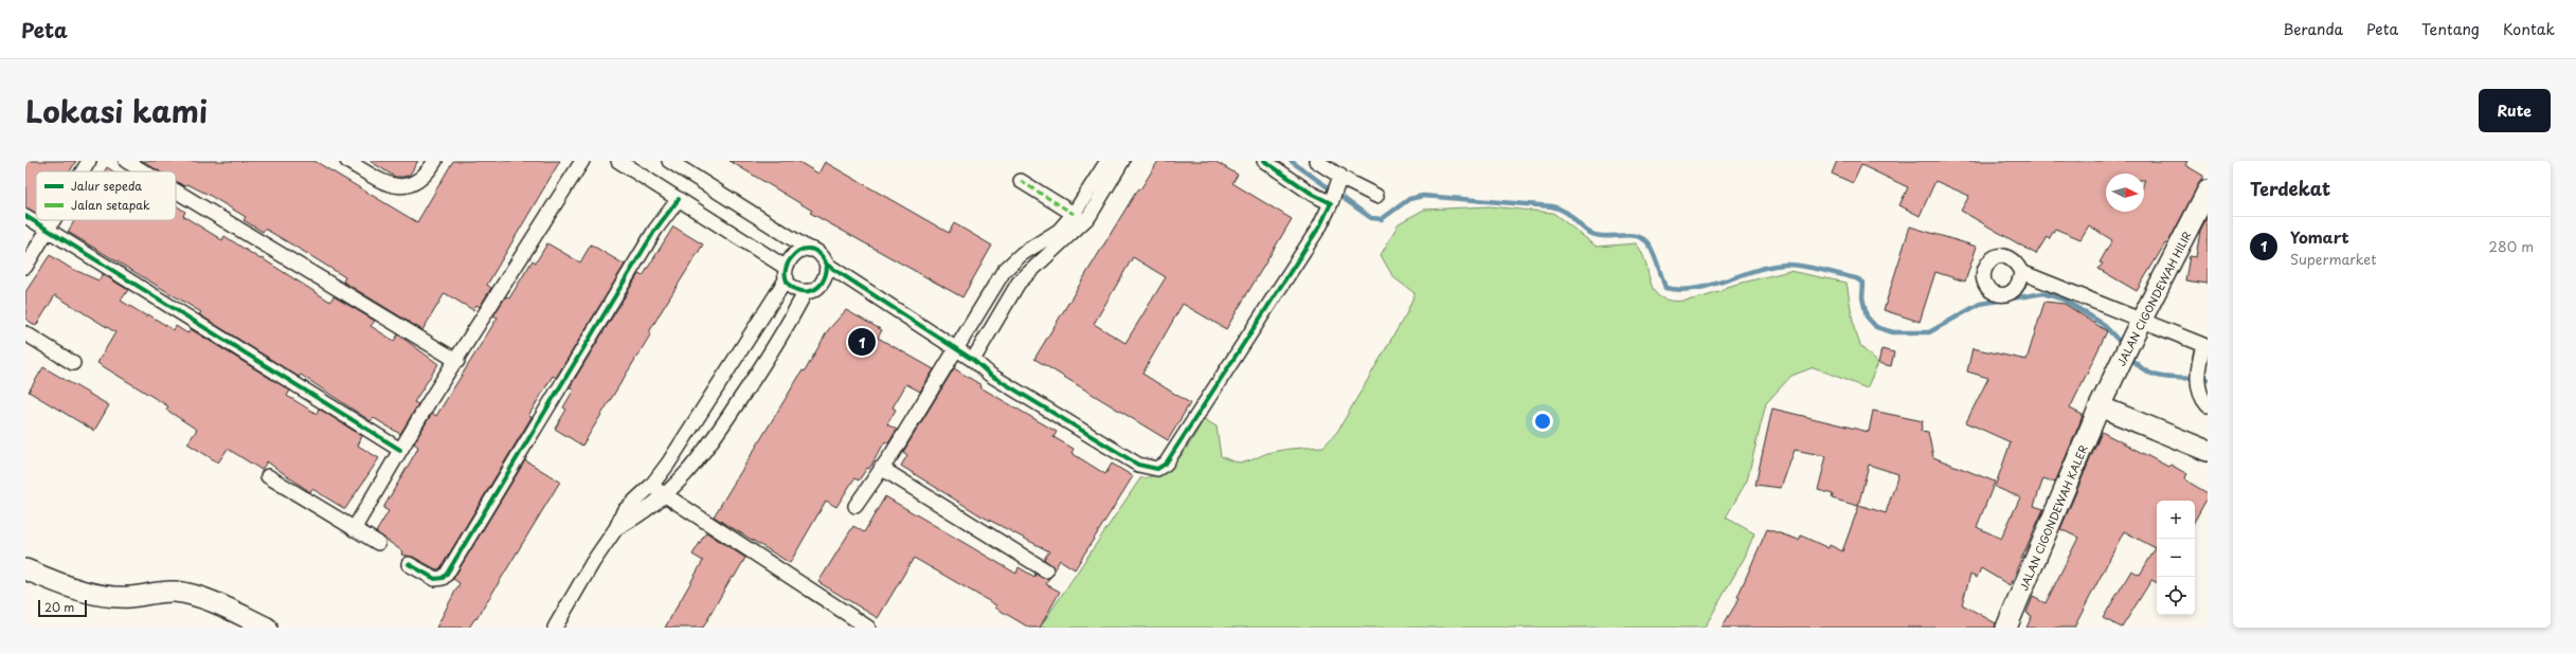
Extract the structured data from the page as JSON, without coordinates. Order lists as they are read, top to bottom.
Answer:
{
  "streets": {
    "main road": ["JALAN CIGONDEWAH HILIR", "JALAN CIGONDEWAH KALER"]
  },
  "crossings": [
    ["JALAN CIGONDEWAH HILIR", "JALAN CIGONDEWAH KALER"]
  ],
  "legend": ["Jalur sepeda", "Jalan setapak"],
  "scale_bar": "20 m",
  "north": "right",
  "page": {
    "header": "Peta",
    "nav": [
      "Beranda",
      "Peta",
      "Tentang",
      "Kontak"
    ],
    "title": "Lokasi kami",
    "buttons": "Rute",
    "heading": "Terdekat",
    "list": [
      {
        "mark": "1",
        "name": "Yomart",
        "note": "Supermarket",
        "value": "280 m"
      }
    ],
    "pins": "1",
    "map_buttons": ["+", "−"],
    "scale": "20 m"
  }
}
